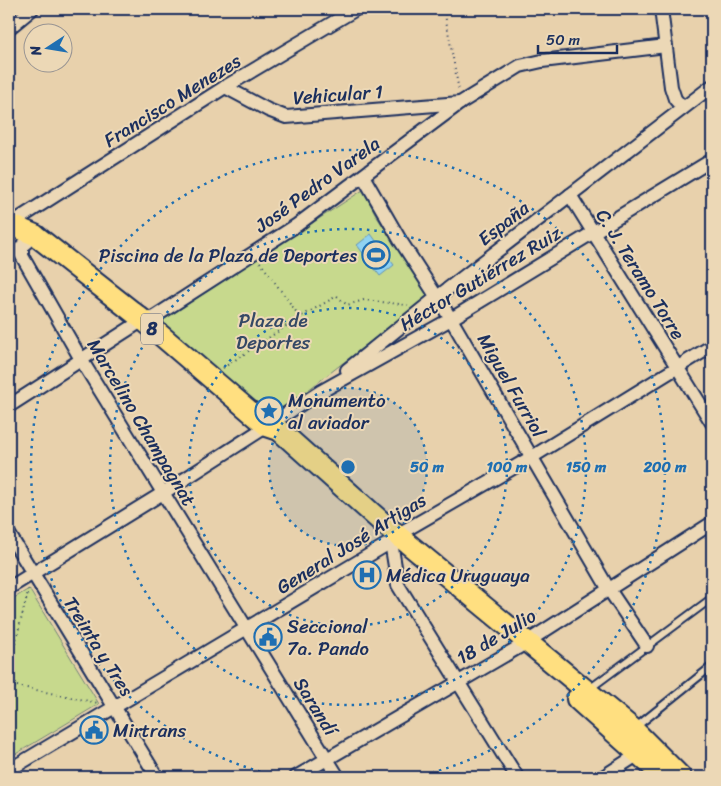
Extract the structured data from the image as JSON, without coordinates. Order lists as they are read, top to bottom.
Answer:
{
  "streets": {
    "highway": ["8"],
    "street": [
      "Vehicular 1",
      "Francisco Menezes",
      "José Pedro Varela",
      "España",
      "C. J. Teramo Torre",
      "Héctor Gutiérrez Ruiz",
      "Miguel Furriol",
      "Marcelino Champagnat",
      "General José Artigas",
      "18 de Julio",
      "Treinta y Tres",
      "Sarandí"
    ]
  },
  "crossings": [
    ["Vehicular 1", "Francisco Menezes"],
    ["Vehicular 1", "José Pedro Varela"],
    ["Francisco Menezes", "8"],
    ["José Pedro Varela", "8"],
    ["José Pedro Varela", "Miguel Furriol"],
    ["José Pedro Varela", "Marcelino Champagnat"],
    ["España", "C. J. Teramo Torre"],
    ["España", "Héctor Gutiérrez Ruiz"],
    ["España", "Miguel Furriol"],
    ["C. J. Teramo Torre", "Héctor Gutiérrez Ruiz"],
    ["C. J. Teramo Torre", "General José Artigas"],
    ["Héctor Gutiérrez Ruiz", "8"],
    ["Héctor Gutiérrez Ruiz", "Miguel Furriol"],
    ["Héctor Gutiérrez Ruiz", "Marcelino Champagnat"],
    ["Héctor Gutiérrez Ruiz", "Treinta y Tres"],
    ["8", "Marcelino Champagnat"],
    ["8", "General José Artigas"],
    ["8", "18 de Julio"],
    ["Miguel Furriol", "General José Artigas"],
    ["Miguel Furriol", "18 de Julio"],
    ["Marcelino Champagnat", "General José Artigas"],
    ["Marcelino Champagnat", "Sarandí"],
    ["General José Artigas", "Treinta y Tres"],
    ["General José Artigas", "Sarandí"],
    ["18 de Julio", "Sarandí"]
  ],
  "parks": ["Plaza de Deportes"],
  "places": {
    "sports": ["Piscina de la Plaza de Deportes"],
    "place": ["Monumento al aviador"],
    "hospital": ["Médica Uruguaya"],
    "public building": ["Seccional 7a. Pando", "Mirtrans"]
  },
  "scale_bar": "50 m",
  "north": "left",
  "rings": [
    "50 m",
    "100 m",
    "150 m",
    "200 m"
  ]
}
